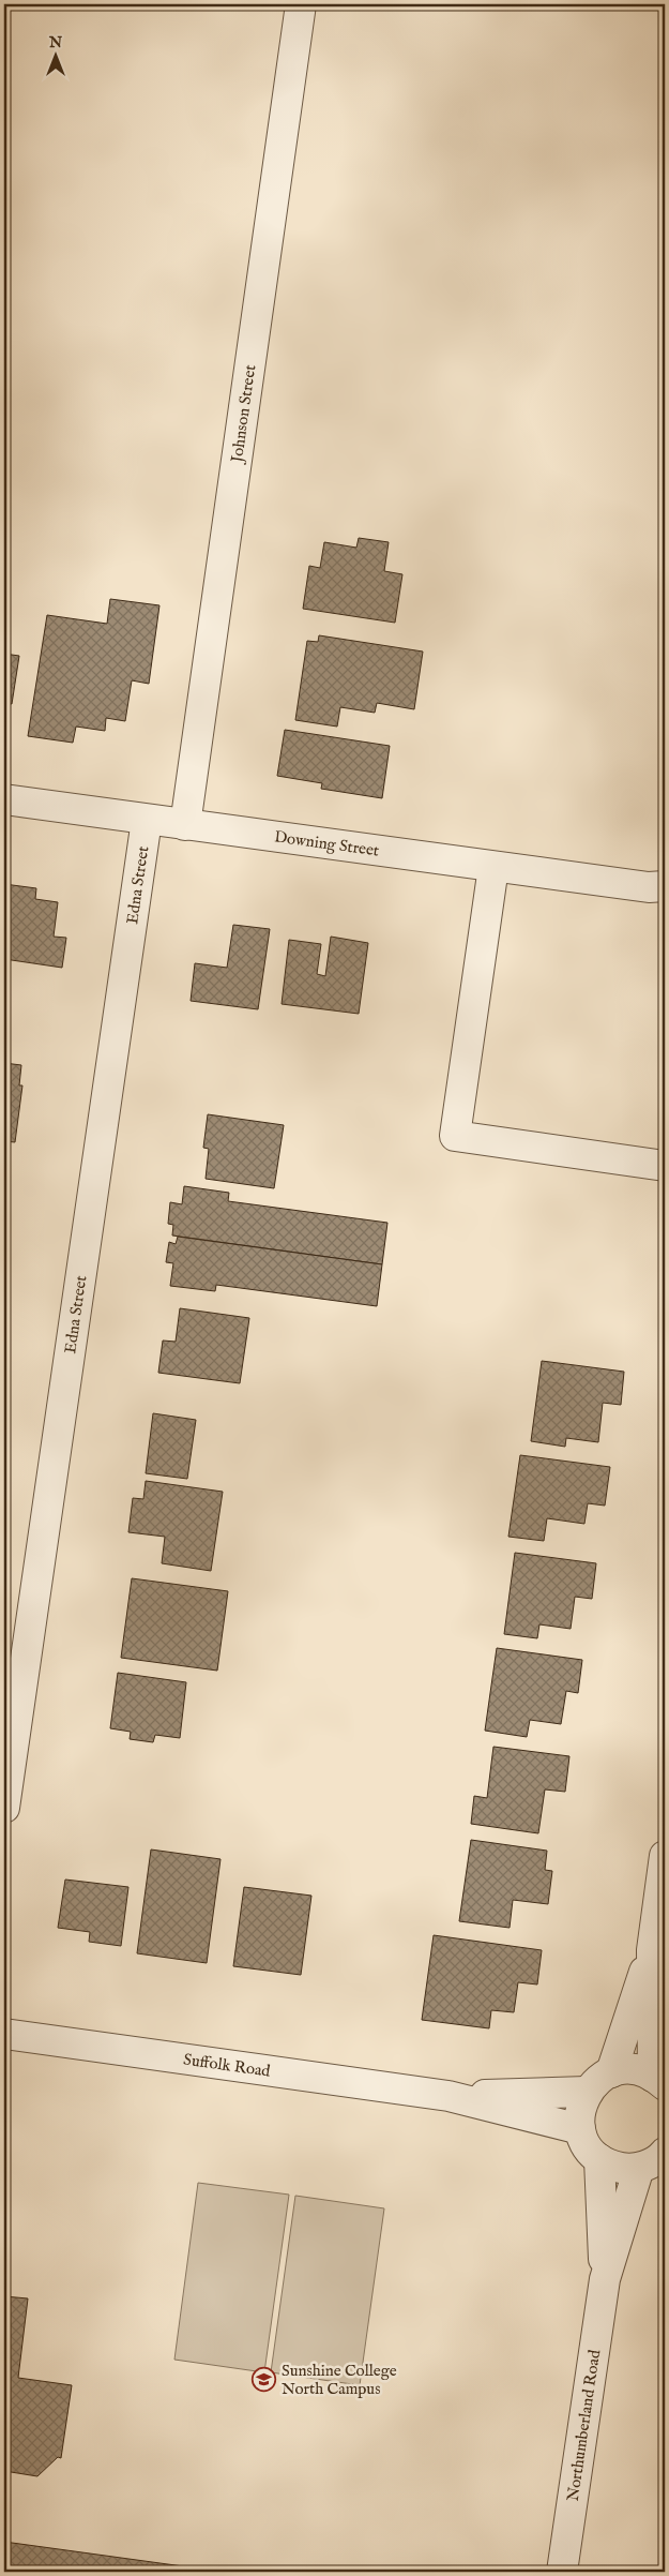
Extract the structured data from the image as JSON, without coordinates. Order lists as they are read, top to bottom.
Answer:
{
  "streets": {
    "street": [
      "Johnson Street",
      "Downing Street",
      "Edna Street",
      "Suffolk Road",
      "Northumberland Road"
    ]
  },
  "crossings": [
    ["Johnson Street", "Downing Street"],
    ["Downing Street", "Edna Street"]
  ],
  "places": {
    "school or university": ["Sunshine College North Campus"]
  },
  "north": "top"
}
